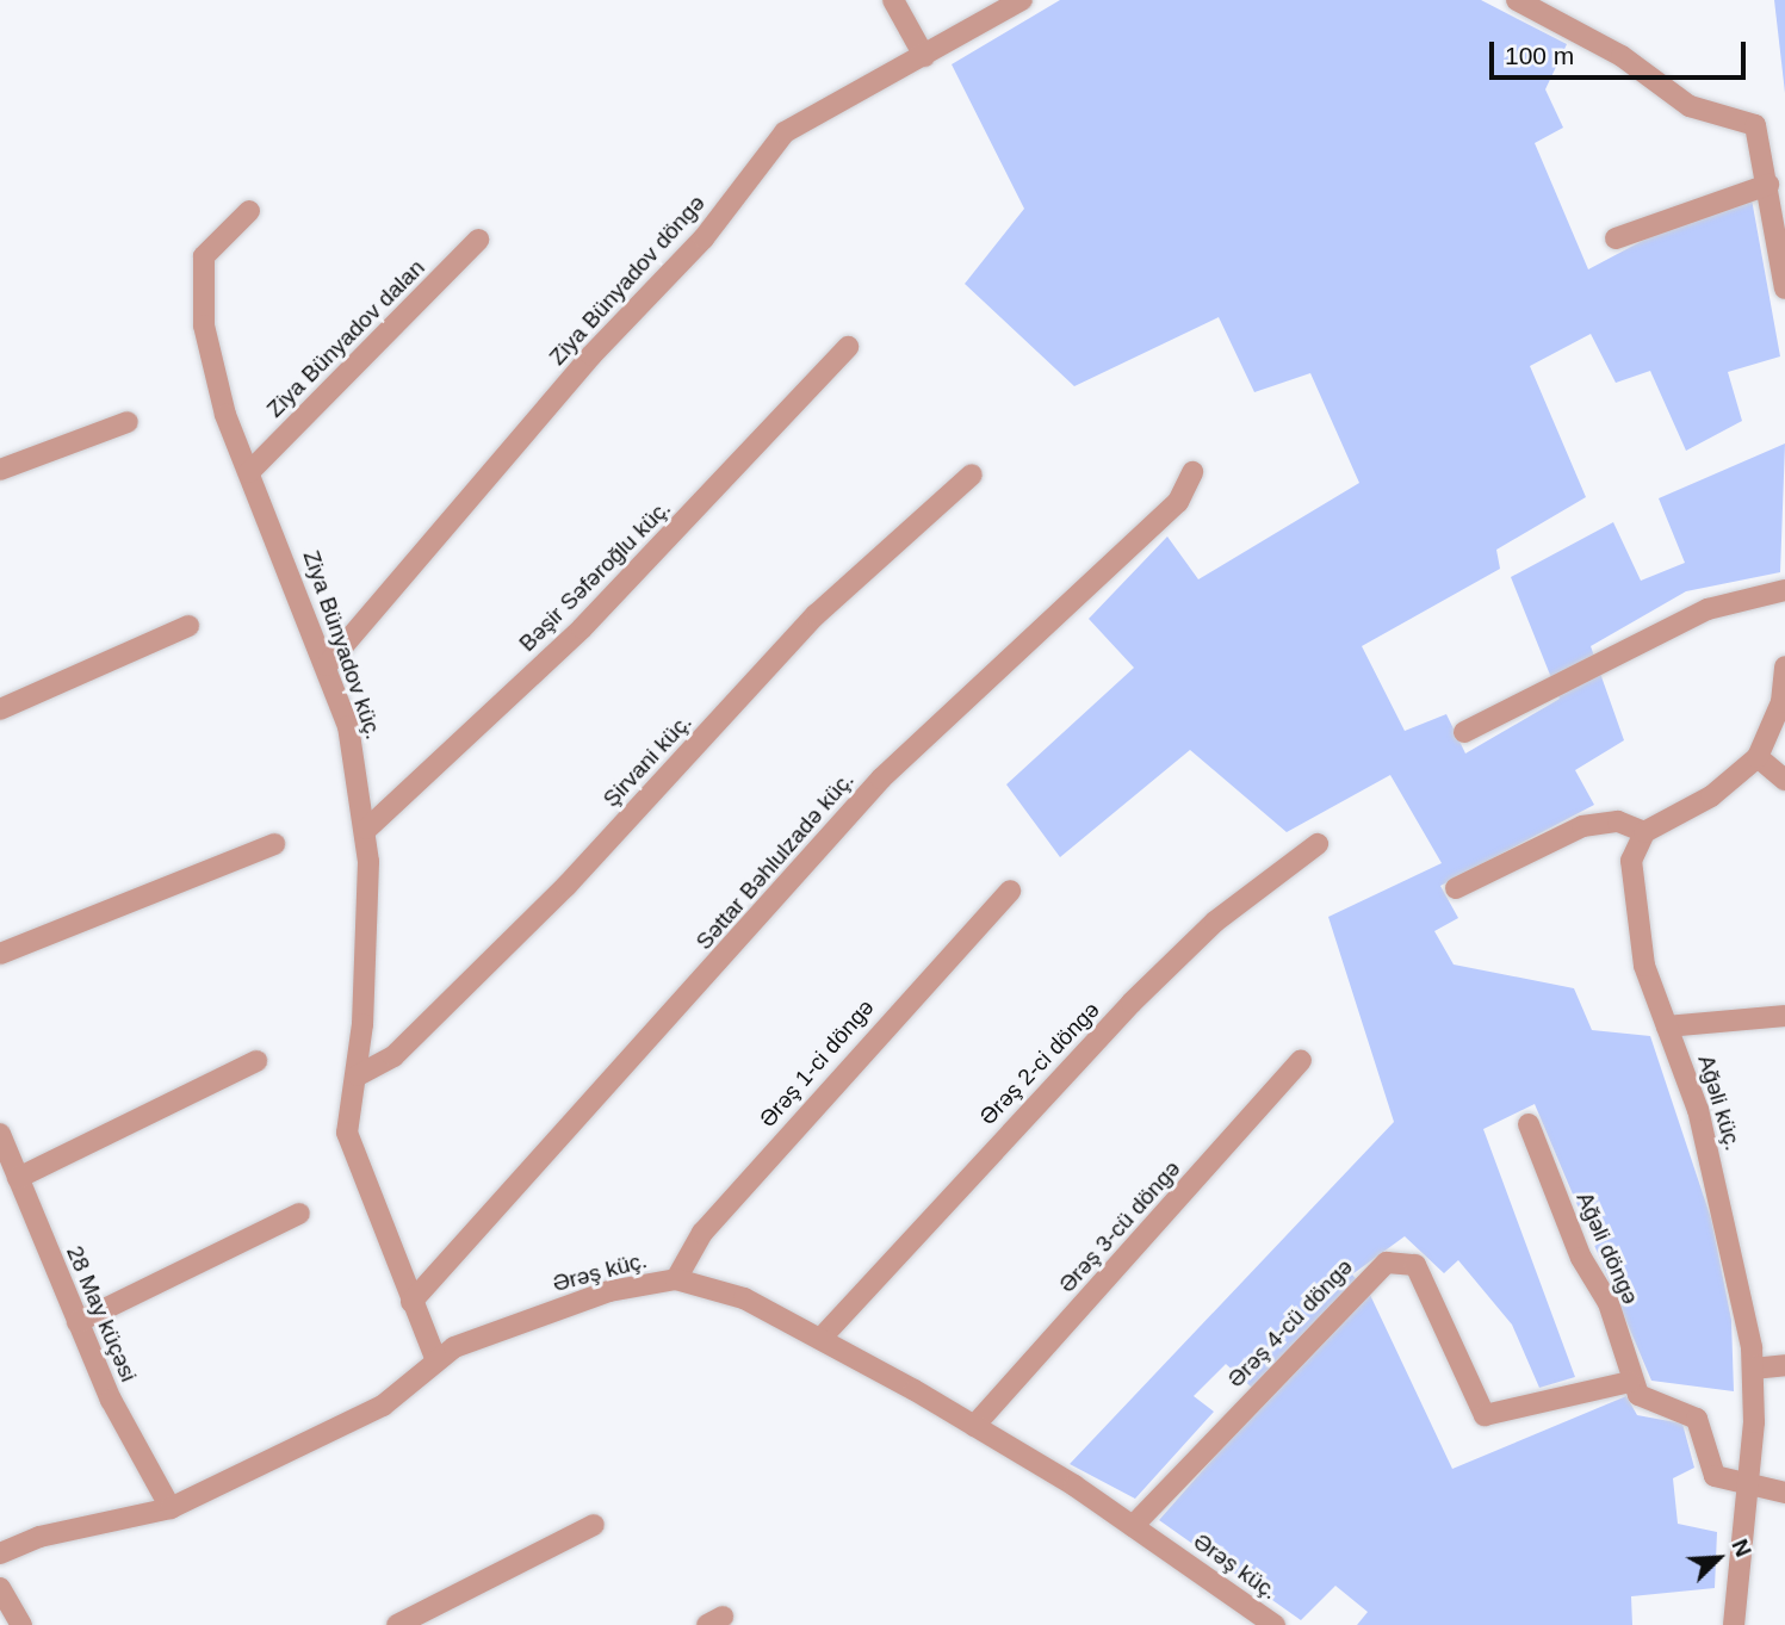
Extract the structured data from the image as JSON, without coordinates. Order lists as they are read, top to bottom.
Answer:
{
  "streets": {
    "street": [
      "Ziya Bünyadov döngə",
      "Ziya Bünyadov dalan",
      "Bəşir Səfəroğlu küç.",
      "Ziya Bünyadov küç.",
      "Şirvani küç.",
      "Səttar Bəhlulzadə küç.",
      "Ərəş 1-ci döngə",
      "Ərəş 2-ci döngə",
      "Ağəli küç.",
      "Ərəş 3-cü döngə",
      "Ağəli döngə",
      "Ərəş küç.",
      "28 May küçəsi",
      "Ərəş 4-cü döngə"
    ]
  },
  "crossings": [
    ["Ziya Bünyadov döngə", "Ziya Bünyadov küç."],
    ["Ziya Bünyadov dalan", "Ziya Bünyadov küç."],
    ["Bəşir Səfəroğlu küç.", "Ziya Bünyadov küç."],
    ["Ziya Bünyadov küç.", "Şirvani küç."],
    ["Ziya Bünyadov küç.", "Səttar Bəhlulzadə küç."],
    ["Ziya Bünyadov küç.", "Ərəş küç."],
    ["Ərəş 1-ci döngə", "Ərəş küç."],
    ["Ərəş 2-ci döngə", "Ərəş küç."],
    ["Ərəş 3-cü döngə", "Ərəş küç."],
    ["Ağəli döngə", "Ərəş 4-cü döngə"],
    ["Ərəş küç.", "28 May küçəsi"],
    ["Ərəş küç.", "Ərəş 4-cü döngə"]
  ],
  "scale_bar": "100 m",
  "north": "top right"
}
